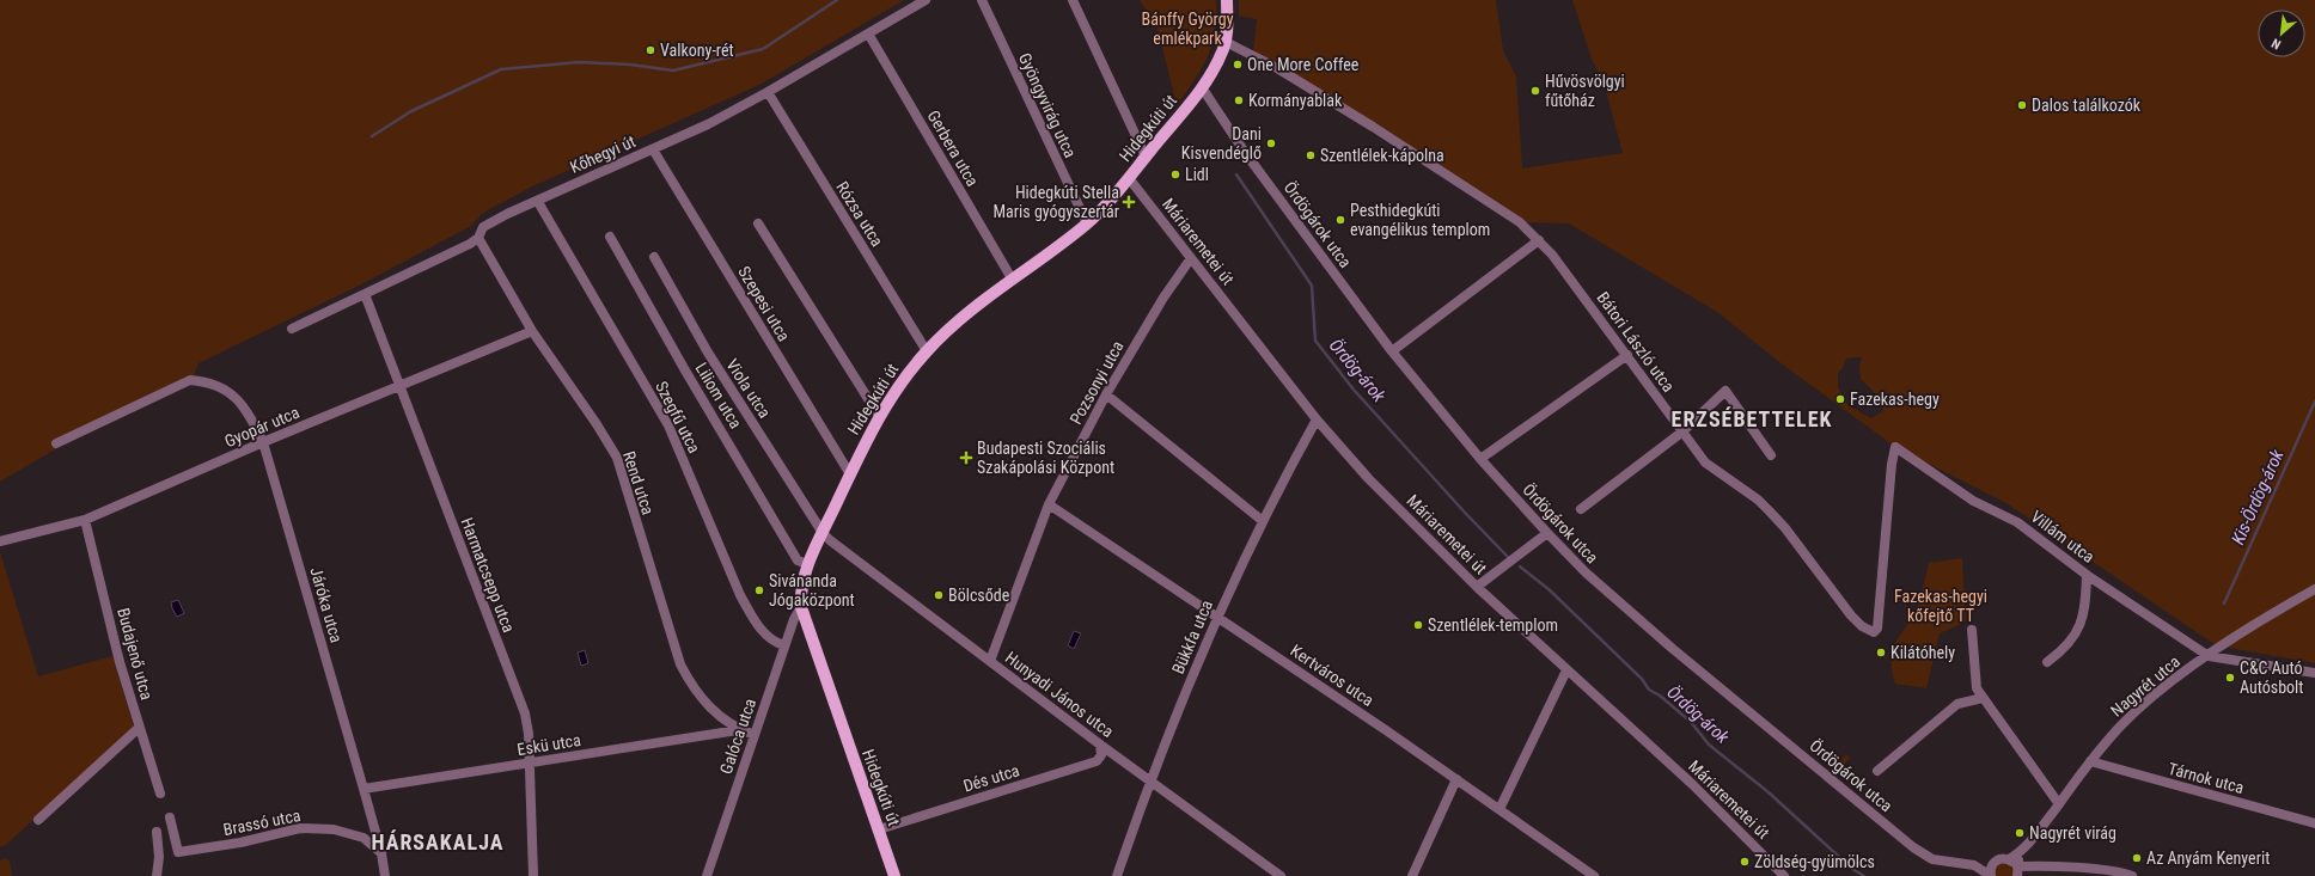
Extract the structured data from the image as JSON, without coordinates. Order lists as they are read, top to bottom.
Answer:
{
  "streets": {
    "main road": ["Hidegkúti út"],
    "street": [
      "Gyöngyvirág utca",
      "Gerbera utca",
      "Kőhegyi út",
      "Rózsa utca",
      "Ördögárok utca",
      "Máriaremetei út",
      "Szepesi utca",
      "Bátori László utca",
      "Pozsonyi utca",
      "Viola utca",
      "Liliom utca",
      "Szegfű utca",
      "Gyopár utca",
      "Rend utca",
      "Villám utca",
      "Harmatcsepp utca",
      "Járóka utca",
      "Bükkfa utca",
      "Budajenő utca",
      "Kertváros utca",
      "Nagyrét utca",
      "Hunyadi János utca",
      "Galóca utca",
      "Eskü utca",
      "Dés utca",
      "Tárnok utca",
      "Brassó utca"
    ]
  },
  "crossings": [
    ["Gyöngyvirág utca", "Hidegkúti út"],
    ["Hidegkúti út", "Gerbera utca"],
    ["Hidegkúti út", "Rózsa utca"],
    ["Hidegkúti út", "Ördögárok utca"],
    ["Hidegkúti út", "Máriaremetei út"],
    ["Hidegkúti út", "Szepesi utca"],
    ["Hidegkúti út", "Bátori László utca"],
    ["Hidegkúti út", "Viola utca"],
    ["Hidegkúti út", "Liliom utca"],
    ["Hidegkúti út", "Hunyadi János utca"],
    ["Hidegkúti út", "Galóca utca"],
    ["Hidegkúti út", "Dés utca"],
    ["Gerbera utca", "Kőhegyi út"],
    ["Kőhegyi út", "Rózsa utca"],
    ["Kőhegyi út", "Szepesi utca"],
    ["Kőhegyi út", "Szegfű utca"],
    ["Kőhegyi út", "Rend utca"],
    ["Kőhegyi út", "Harmatcsepp utca"],
    ["Ördögárok utca", "Nagyrét utca"],
    ["Máriaremetei út", "Pozsonyi utca"],
    ["Máriaremetei út", "Bükkfa utca"],
    ["Bátori László utca", "Villám utca"],
    ["Pozsonyi utca", "Kertváros utca"],
    ["Pozsonyi utca", "Hunyadi János utca"],
    ["Viola utca", "Hunyadi János utca"],
    ["Szegfű utca", "Galóca utca"],
    ["Gyopár utca", "Rend utca"],
    ["Gyopár utca", "Harmatcsepp utca"],
    ["Gyopár utca", "Járóka utca"],
    ["Gyopár utca", "Budajenő utca"],
    ["Rend utca", "Galóca utca"],
    ["Rend utca", "Eskü utca"],
    ["Villám utca", "Nagyrét utca"],
    ["Harmatcsepp utca", "Eskü utca"],
    ["Járóka utca", "Eskü utca"],
    ["Járóka utca", "Brassó utca"],
    ["Bükkfa utca", "Kertváros utca"],
    ["Bükkfa utca", "Hunyadi János utca"],
    ["Nagyrét utca", "Tárnok utca"],
    ["Hunyadi János utca", "Dés utca"]
  ],
  "districts": ["ERZSÉBETTELEK", "HÁRSAKALJA"],
  "water": ["Ördög-árok", "Kis-Ördög-árok"],
  "parks": ["Bánffy György emlékpark", "Fazekas-hegyi kőfejtő TT"],
  "places": {
    "other": [
      "Valkony-rét",
      "One More Coffee",
      "Hűvösvölgyi fűtőház",
      "Kormányablak",
      "Dalos találkozók",
      "Dani Kisvendéglő",
      "Szentlélek-kápolna",
      "Lidl",
      "Pesthidegkúti evangélikus templom",
      "Fazekas-hegy",
      "Sivánanda Jógaközpont",
      "Bölcsőde",
      "Szentlélek-templom",
      "Kilátóhely",
      "C&C Autó Autósbolt",
      "Nagyrét virág",
      "Az Anyám Kenyerit",
      "Zöldség-gyümölcs"
    ],
    "health": ["Hidegkúti Stella Maris gyógyszertár", "Budapesti Szociális Szakápolási Központ"]
  },
  "north": "bottom left"
}
